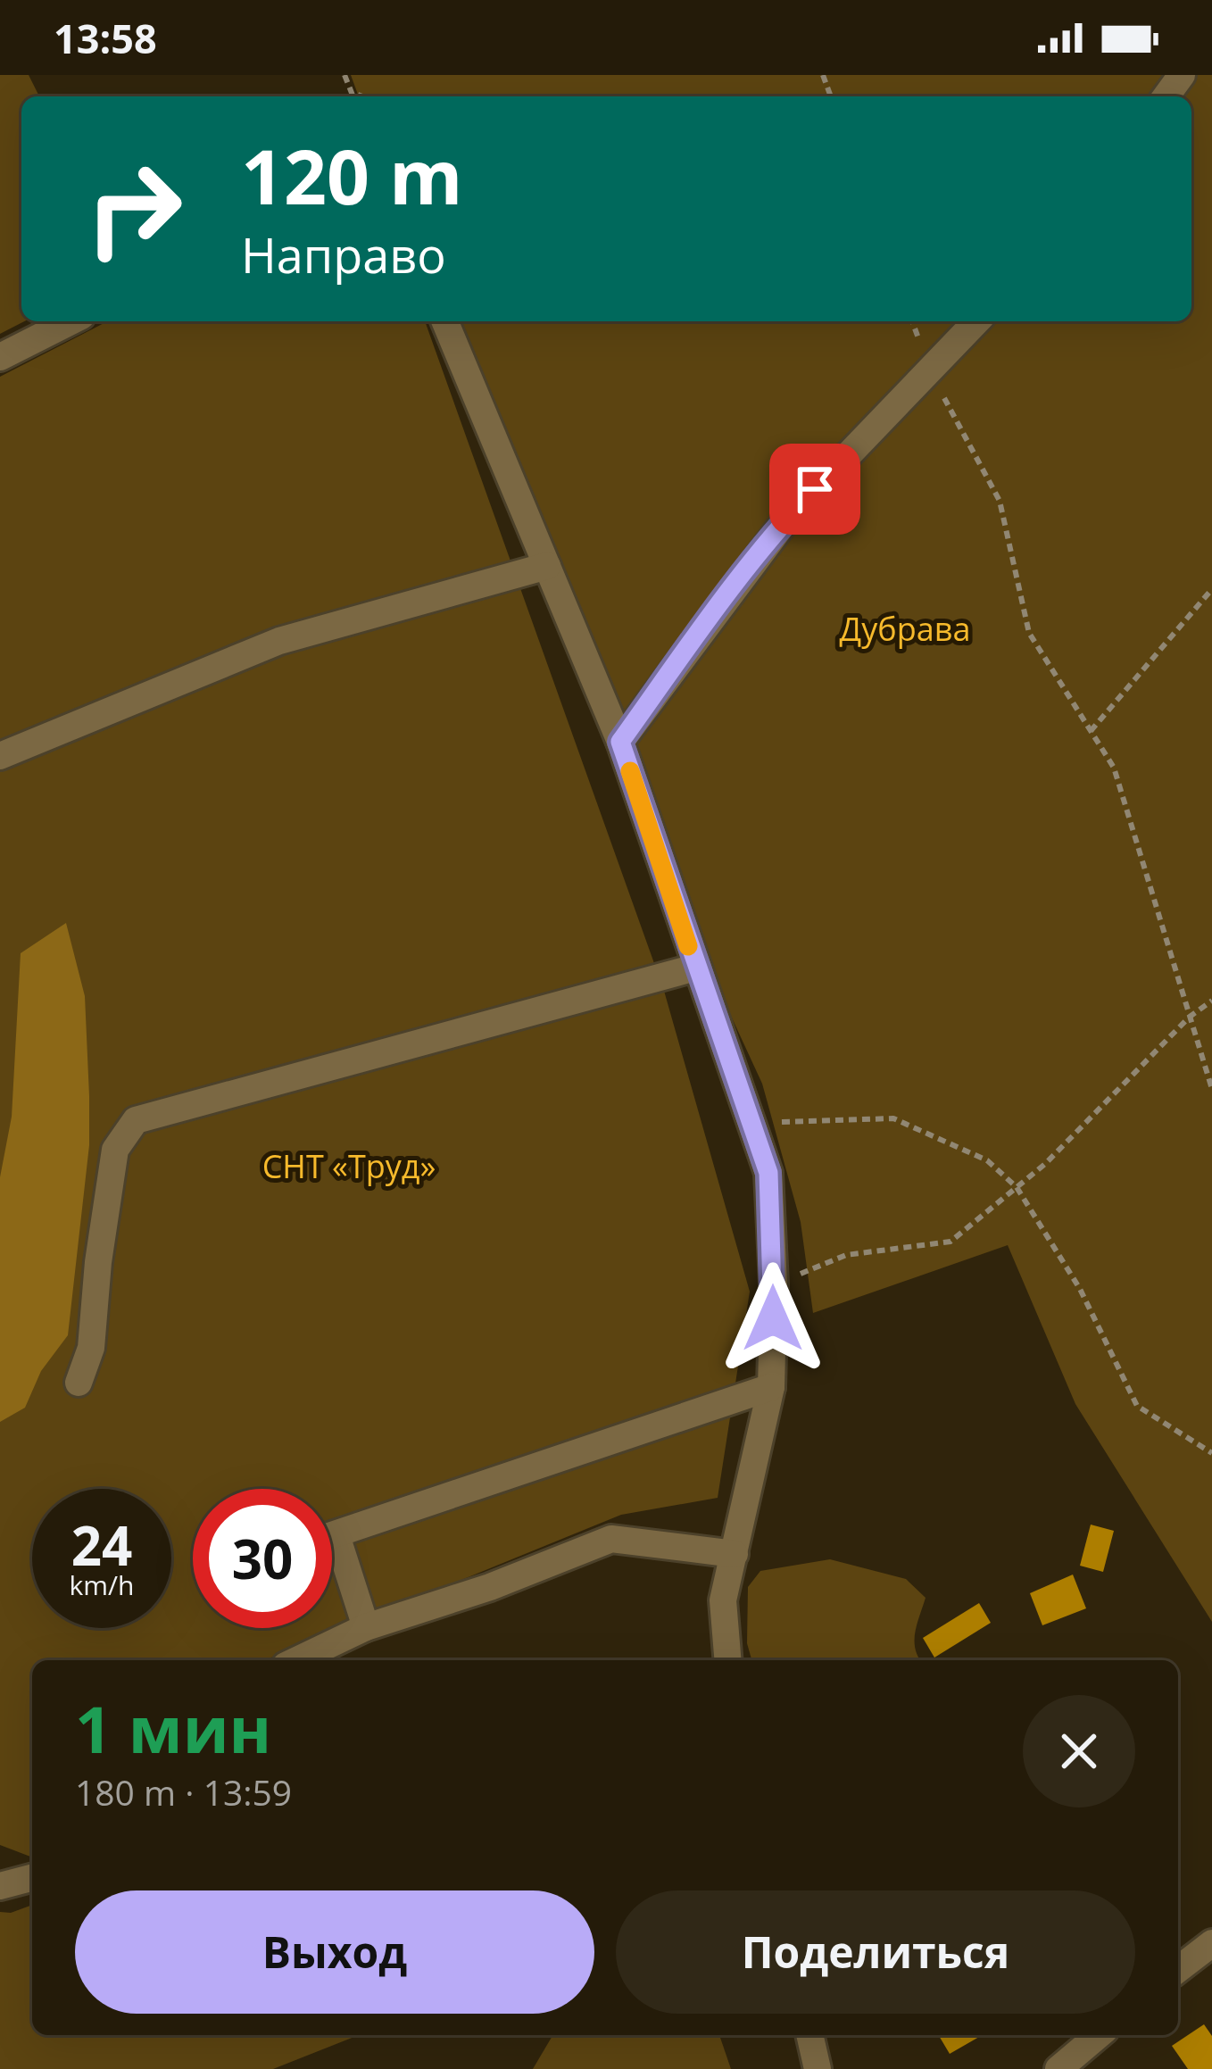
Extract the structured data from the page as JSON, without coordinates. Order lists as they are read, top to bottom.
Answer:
{
  "parks": ["Дубрава", "СНТ «Труд»"],
  "page": {
    "status": "13:58",
    "turn": ["120 m", "Направо"],
    "speed": "24 km/h",
    "limit": "30",
    "heading": ["1 мин", "180 m · 13:59"],
    "buttons": ["Выход", "Поделиться"]
  }
}
